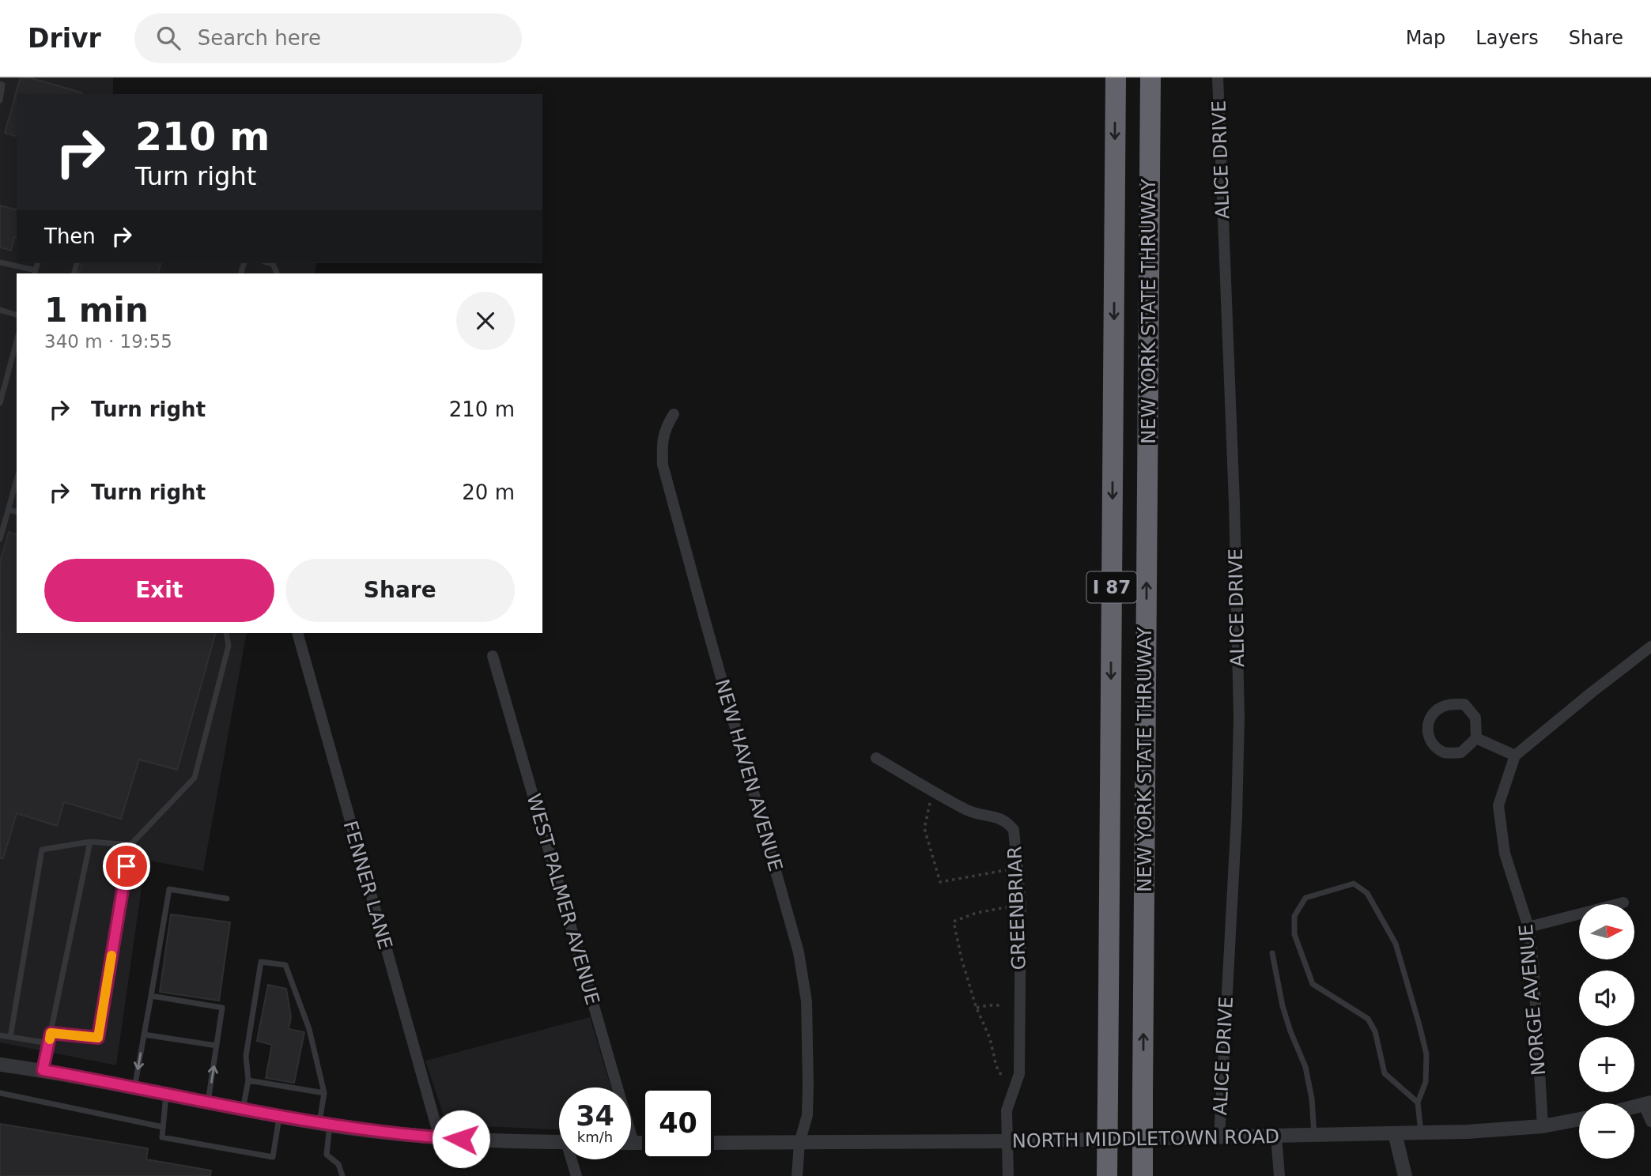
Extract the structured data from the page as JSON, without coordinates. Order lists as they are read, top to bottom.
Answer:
{
  "streets": {
    "highway": ["NEW YORK STATE THRUWAY", "I 87"],
    "street": [
      "ALICE DRIVE",
      "NEW HAVEN AVENUE",
      "FENNER LANE",
      "WEST PALMER AVENUE",
      "GREENBRIAR",
      "NORGE AVENUE",
      "NORTH MIDDLETOWN ROAD"
    ]
  },
  "crossings": [
    ["ALICE DRIVE", "NORTH MIDDLETOWN ROAD"],
    ["NEW HAVEN AVENUE", "NORTH MIDDLETOWN ROAD"],
    ["GREENBRIAR", "NORTH MIDDLETOWN ROAD"],
    ["NORGE AVENUE", "NORTH MIDDLETOWN ROAD"]
  ],
  "north": "right",
  "page": {
    "header": "Drivr",
    "search": "Search here",
    "nav": ["Map", "Layers", "Share"],
    "turn": ["210 m", "Turn right"],
    "then": "Then",
    "heading": ["1 min", "340 m · 19:55"],
    "list": [
      {
        "name": "Turn right",
        "value": "210 m"
      },
      {
        "name": "Turn right",
        "value": "20 m"
      }
    ],
    "buttons": ["Exit", "Share"],
    "map_buttons": ["+", "−"],
    "speed": "34 km/h",
    "limit": "40"
  }
}
